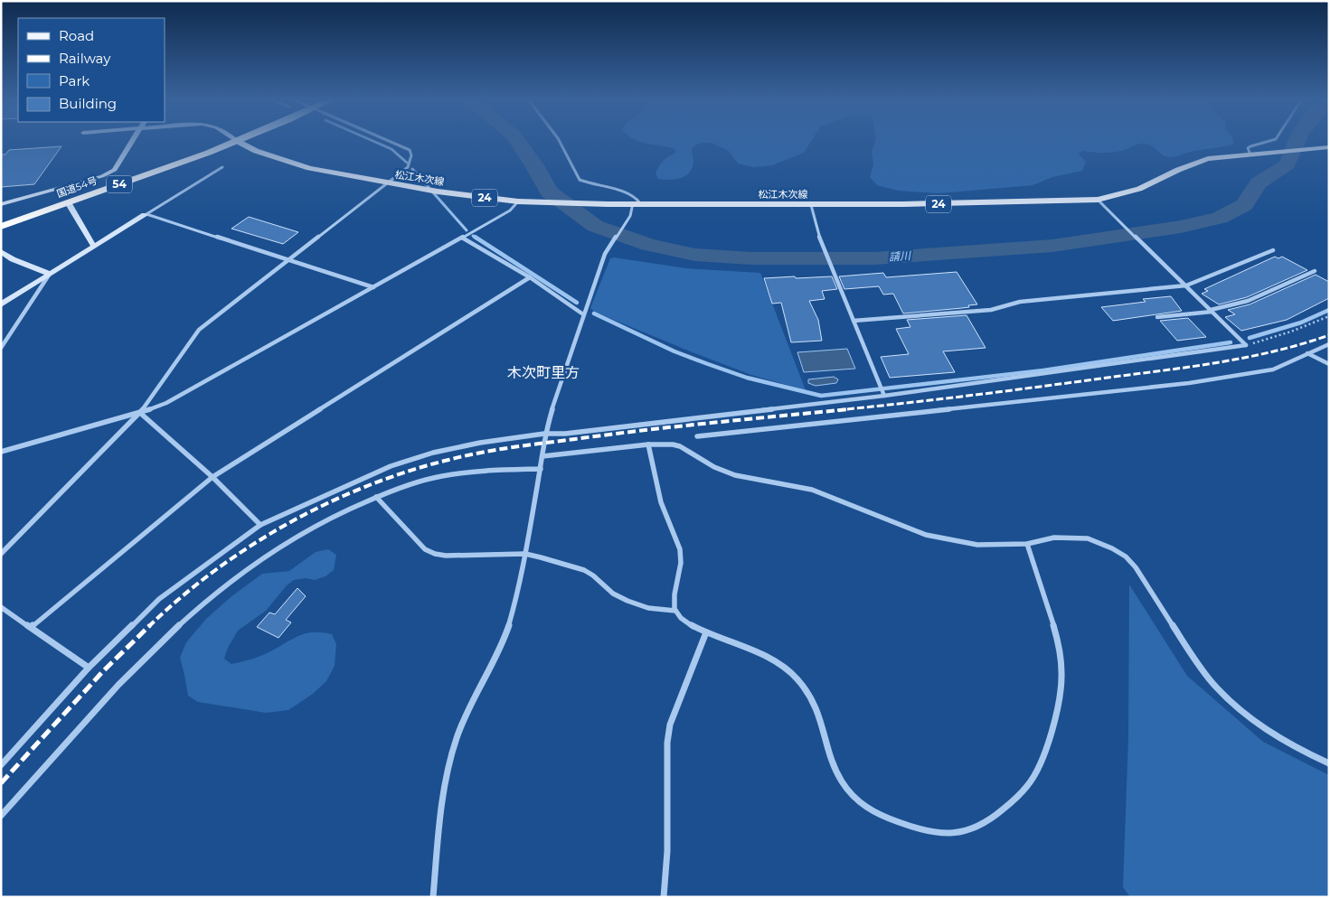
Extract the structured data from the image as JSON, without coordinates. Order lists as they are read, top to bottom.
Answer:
{
  "streets": {
    "highway": ["54", "国道54号"],
    "main road": ["松江木次線", "24"]
  },
  "districts": ["木次町里方"],
  "water": ["請川"],
  "legend": [
    "Road",
    "Railway",
    "Park",
    "Building"
  ]
}
